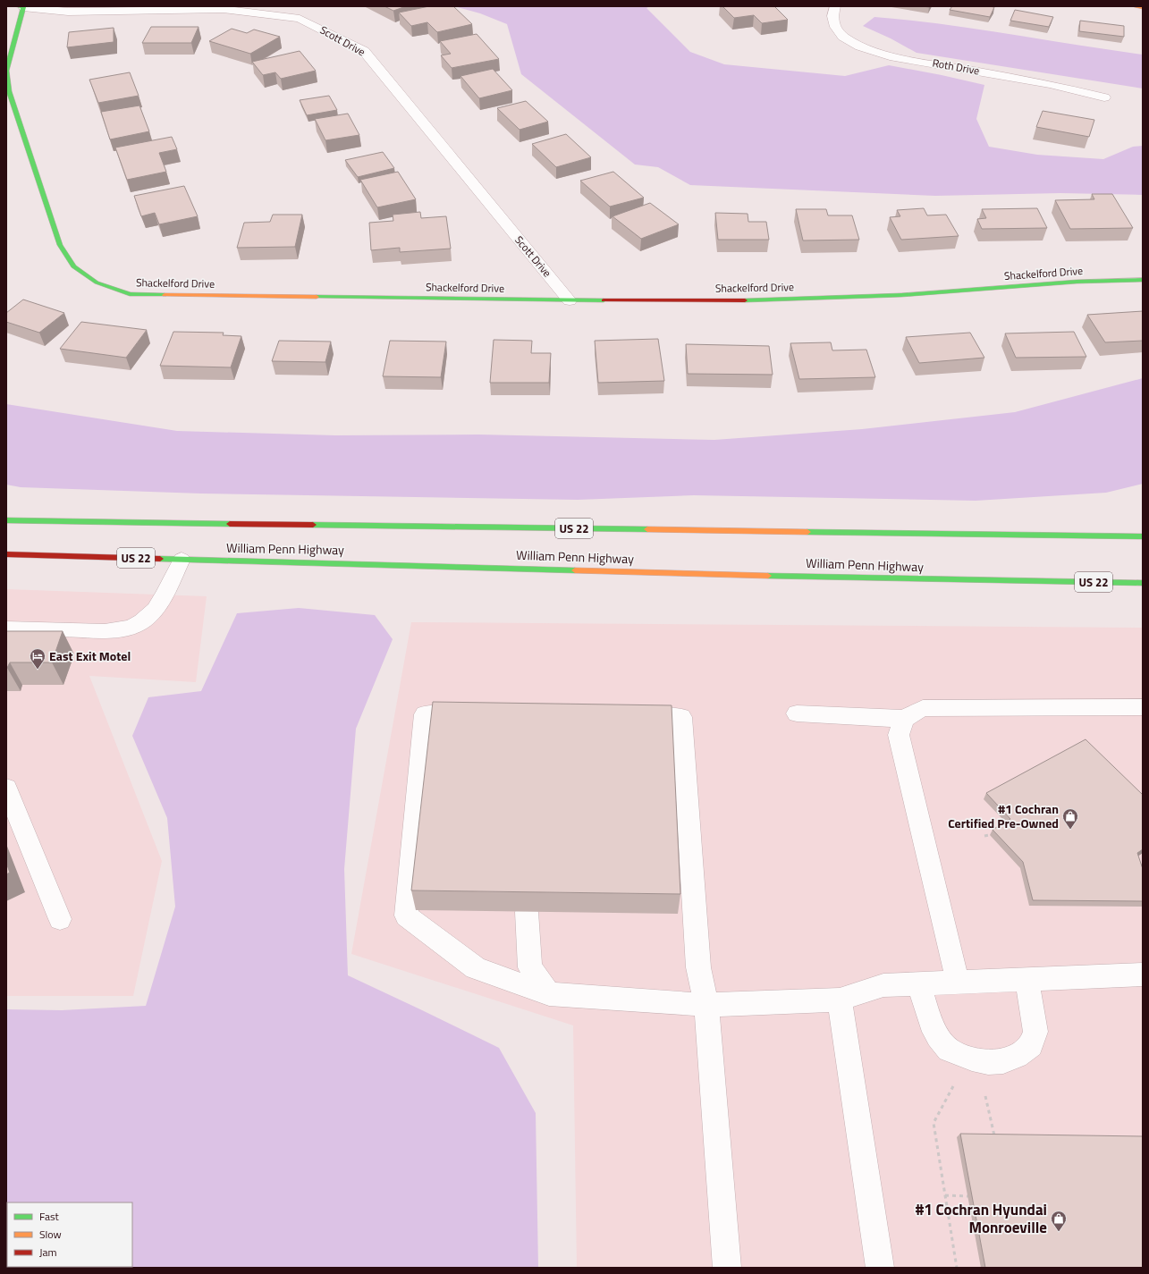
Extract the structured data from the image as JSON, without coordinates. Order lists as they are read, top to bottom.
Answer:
{
  "streets": {
    "main road": ["Shackelford Drive", "US 22", "William Penn Highway"],
    "street": ["Scott Drive", "Roth Drive"]
  },
  "crossings": [
    ["Scott Drive", "Shackelford Drive"]
  ],
  "places": {
    "hotel": ["East Exit Motel"],
    "shop": ["#1 Cochran Certified Pre-Owned", "#1 Cochran Hyundai Monroeville"]
  },
  "legend": ["Fast", "Slow", "Jam"]
}
